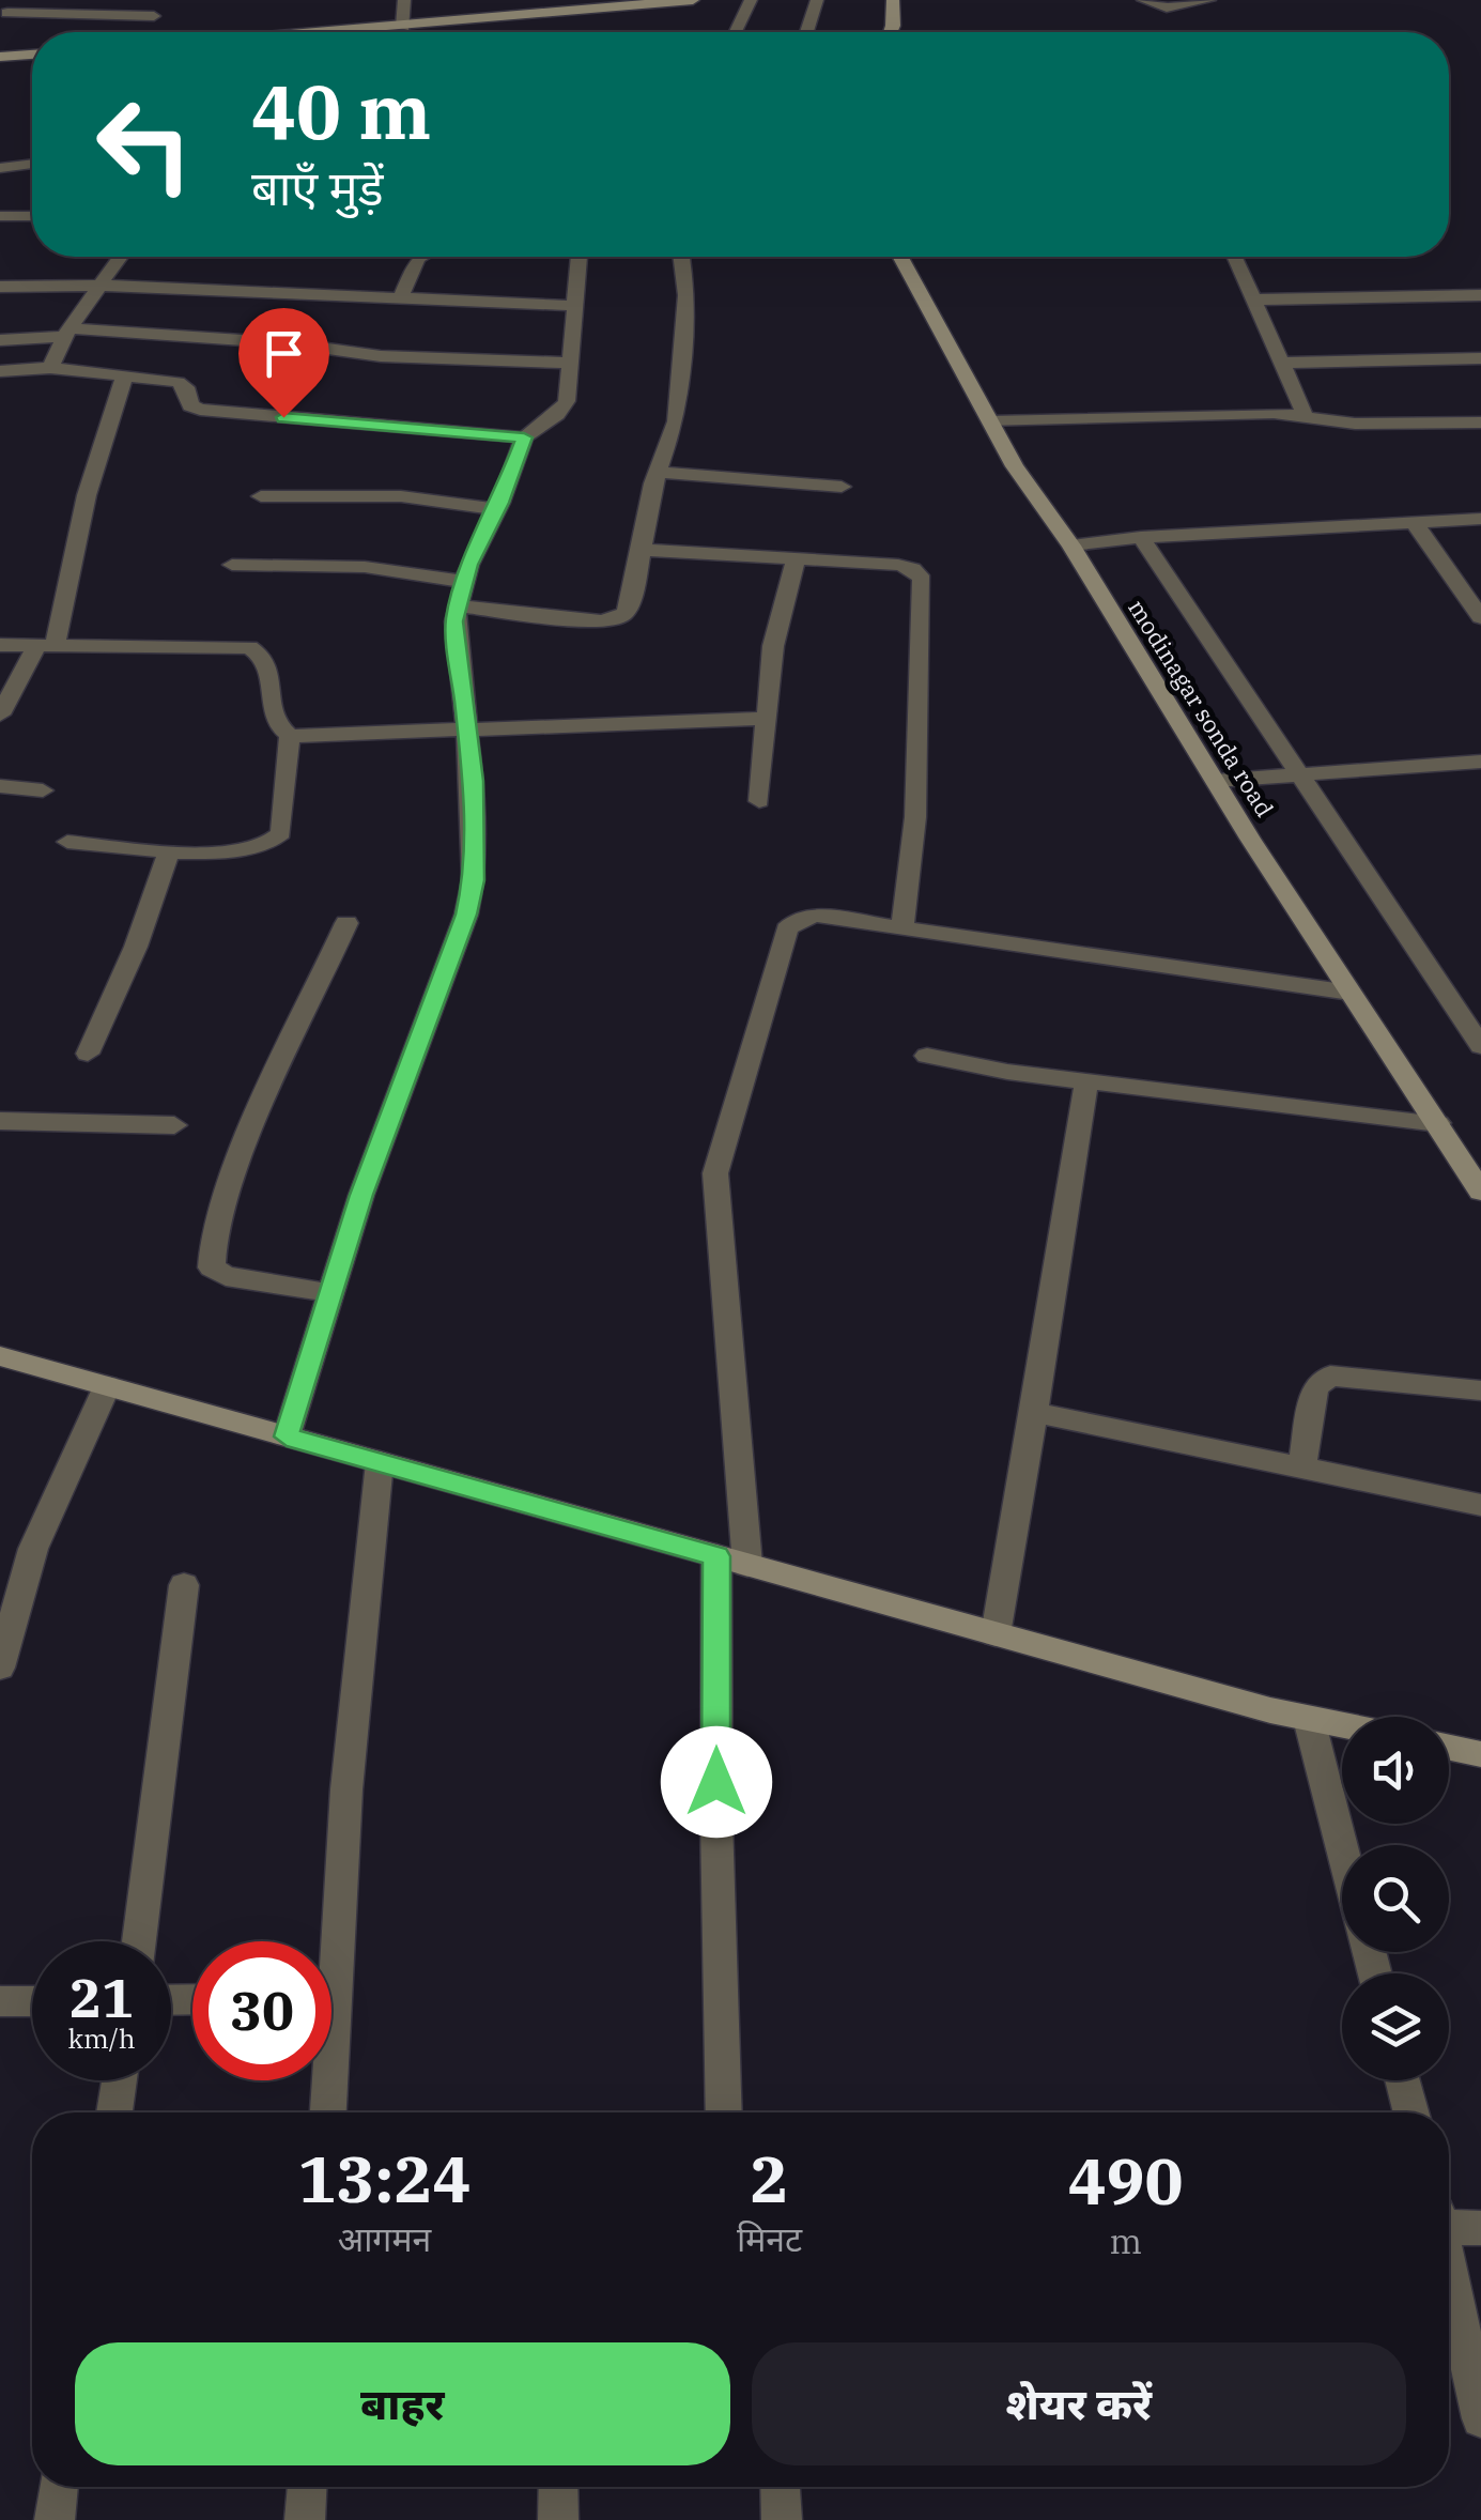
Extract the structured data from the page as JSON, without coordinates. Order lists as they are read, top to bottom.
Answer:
{
  "streets": {
    "street": ["modinagar sonda road"]
  },
  "page": {
    "turn": ["40 m", "बाएँ मुड़ें"],
    "speed": "21 km/h",
    "limit": "30",
    "eta": [
      "13:24",
      "आगमन",
      "2",
      "मिनट",
      "490",
      "m"
    ],
    "buttons": ["बाहर", "शेयर करें"]
  }
}
